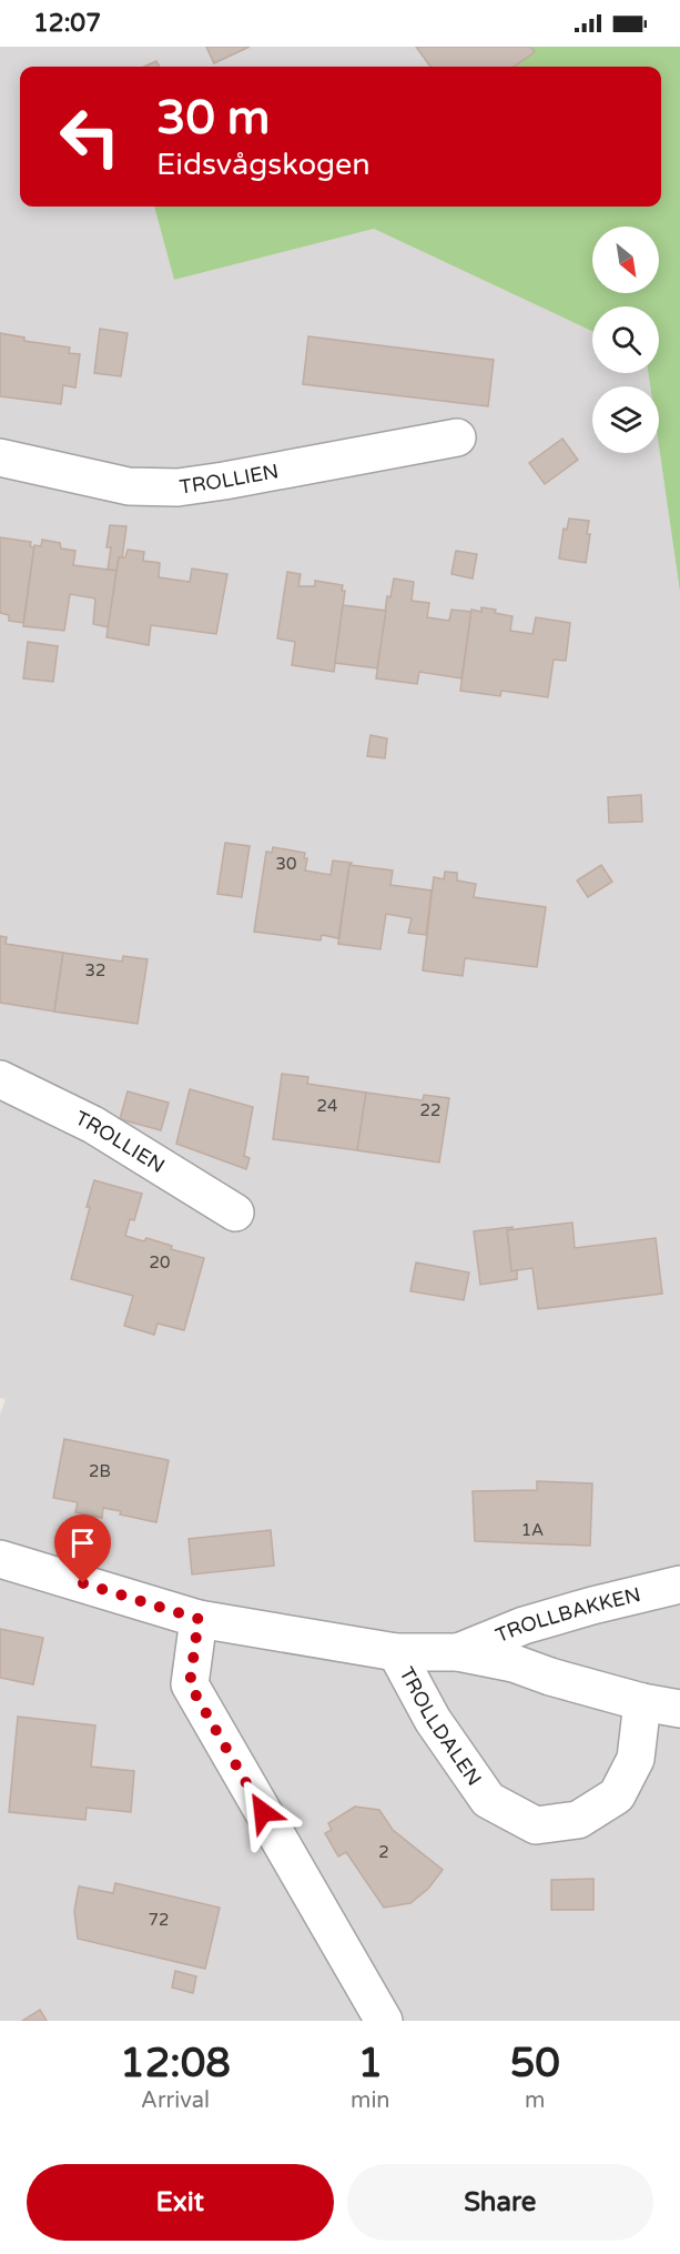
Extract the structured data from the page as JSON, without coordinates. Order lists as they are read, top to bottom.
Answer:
{
  "streets": {
    "street": ["TROLLIEN", "TROLLBAKKEN", "TROLLDALEN"]
  },
  "crossings": [
    ["TROLLBAKKEN", "TROLLDALEN"]
  ],
  "house_numbers": [
    "30",
    "32",
    "24",
    "22",
    "20",
    "2B",
    "1A",
    "2",
    "72"
  ],
  "north": "bottom right",
  "page": {
    "status": "12:07",
    "turn": ["30 m", "Eidsvågskogen"],
    "eta": [
      "12:08",
      "Arrival",
      "1",
      "min",
      "50",
      "m"
    ],
    "buttons": ["Exit", "Share"]
  }
}
